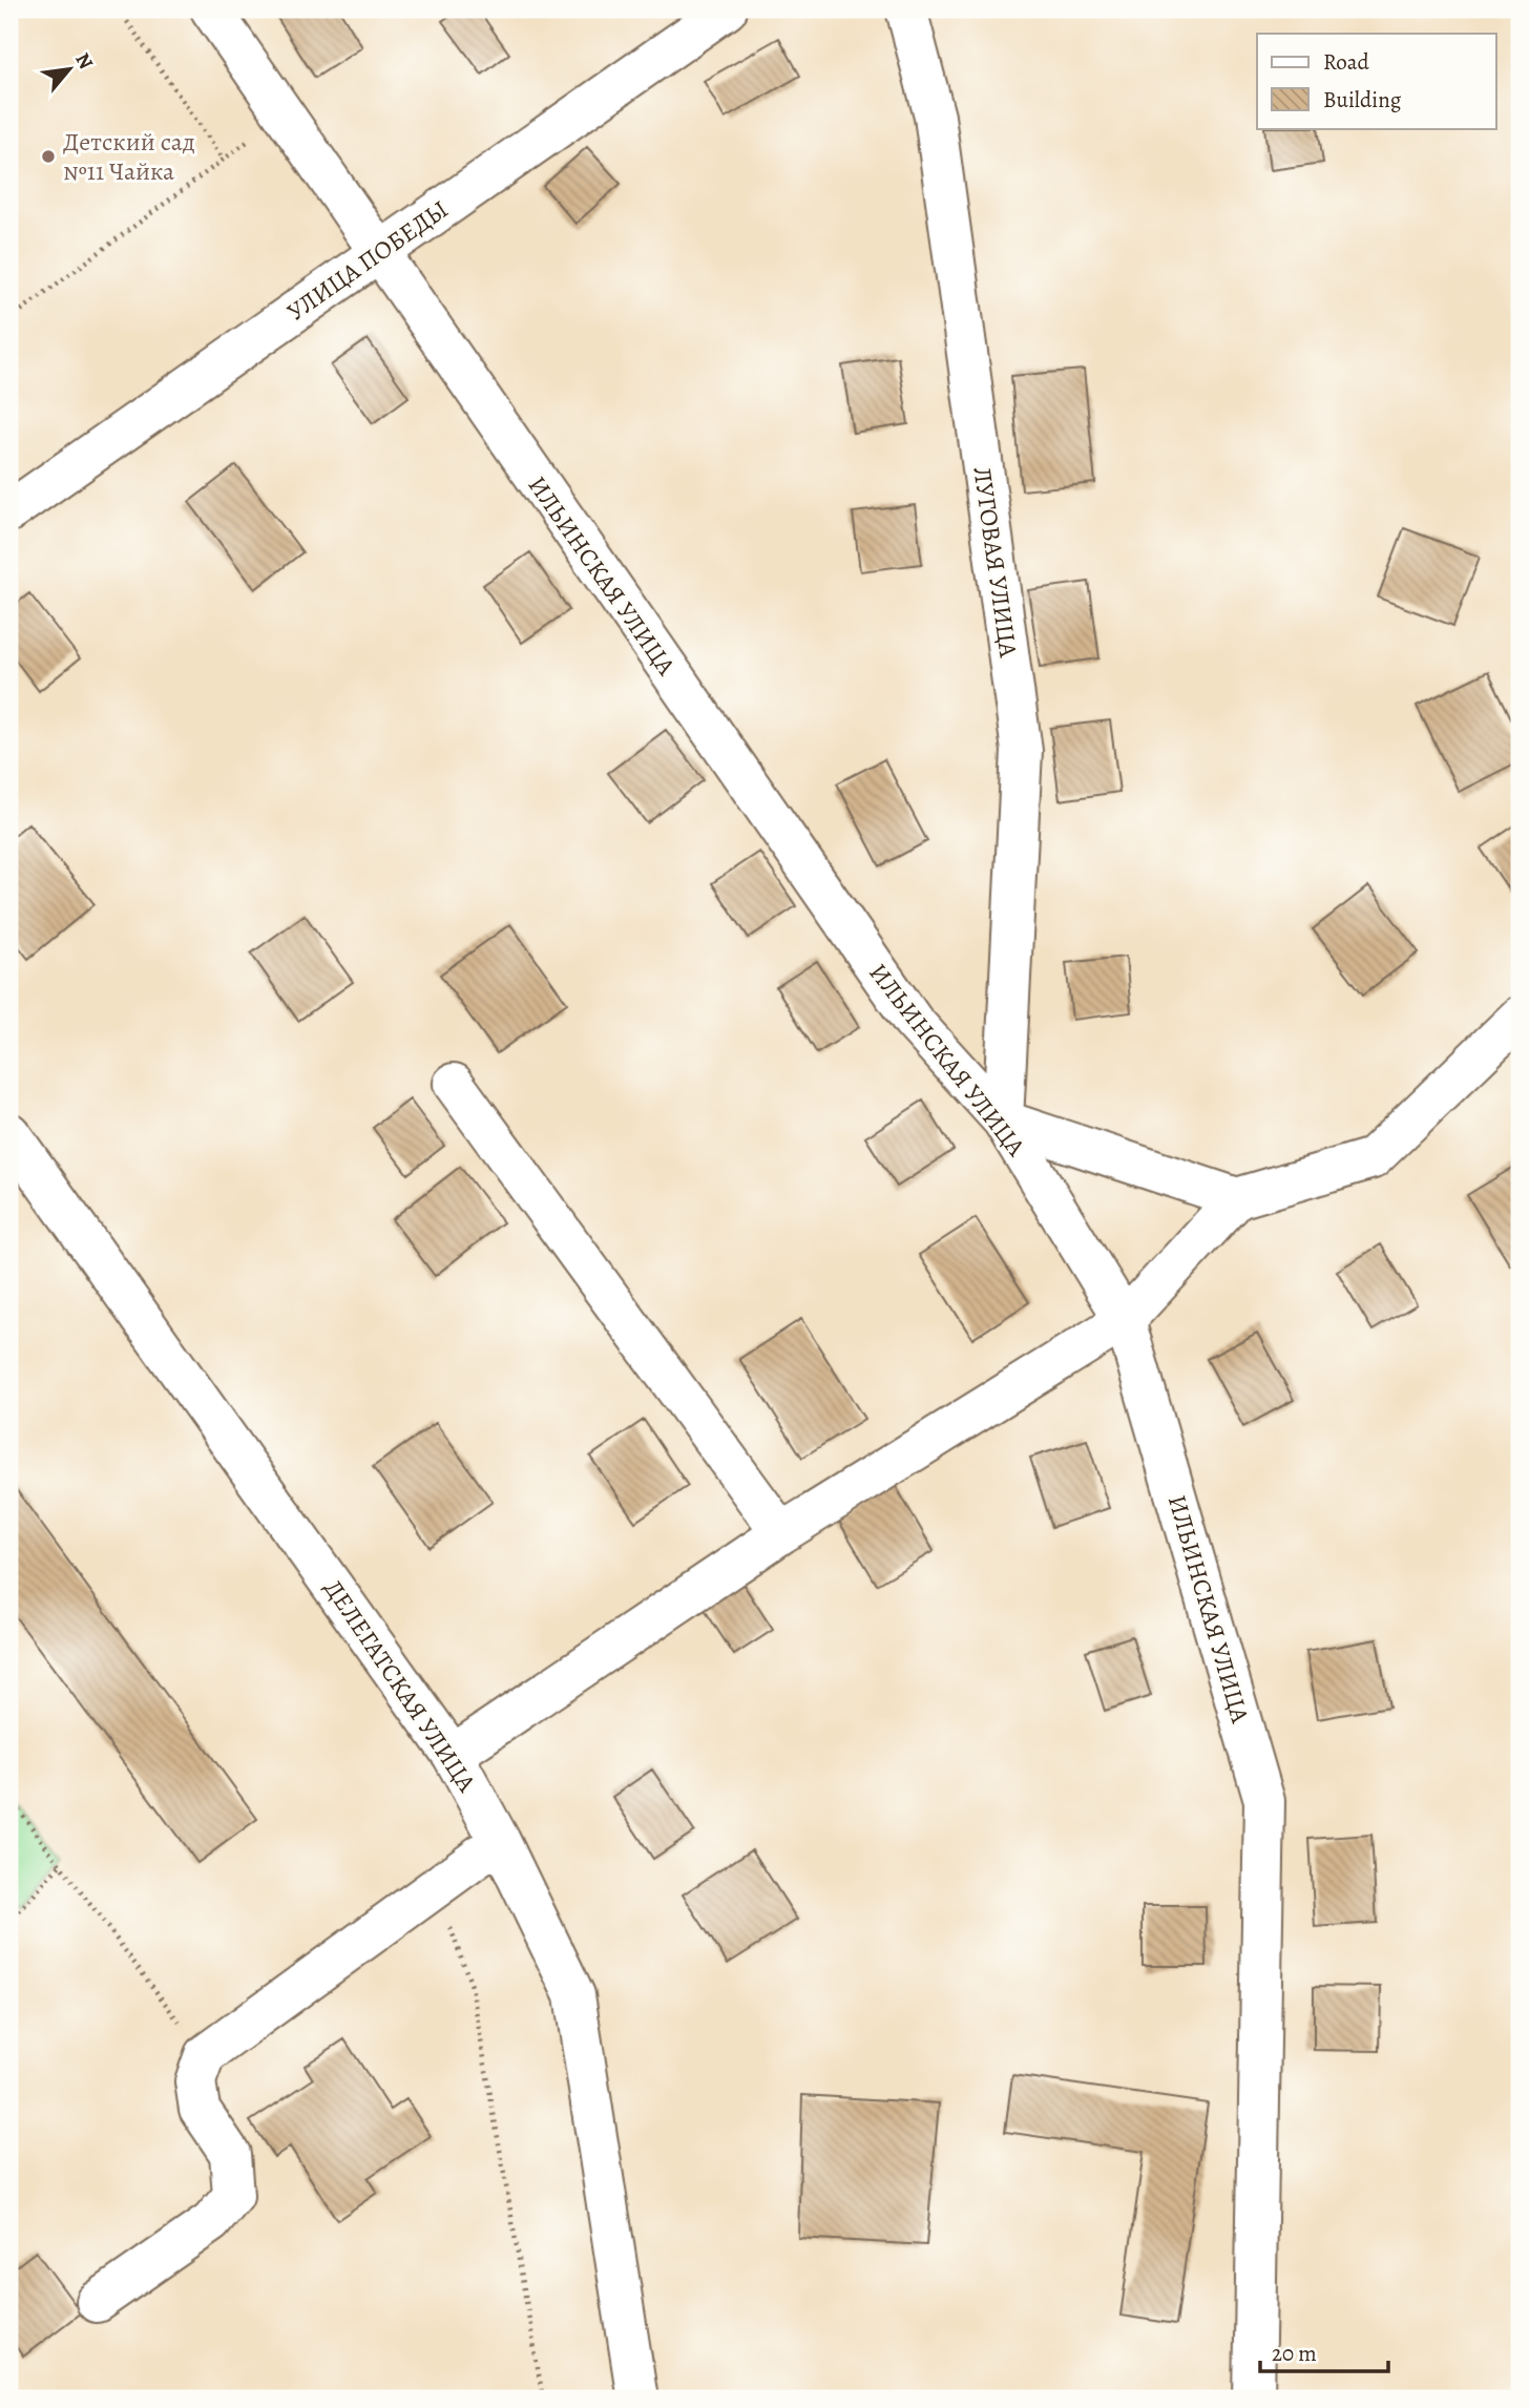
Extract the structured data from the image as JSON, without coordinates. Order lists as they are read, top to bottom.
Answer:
{
  "streets": {
    "street": [
      "УЛИЦА ПОБЕДЫ",
      "ЛУГОВАЯ УЛИЦА",
      "ИЛЬИНСКАЯ УЛИЦА",
      "ДЕЛЕГАТСКАЯ УЛИЦА"
    ]
  },
  "crossings": [
    ["УЛИЦА ПОБЕДЫ", "ИЛЬИНСКАЯ УЛИЦА"],
    ["ЛУГОВАЯ УЛИЦА", "ИЛЬИНСКАЯ УЛИЦА"]
  ],
  "places": ["Детский сад №11 Чайка"],
  "legend": ["Road", "Building"],
  "scale_bar": "20 m",
  "north": "top right"
}
